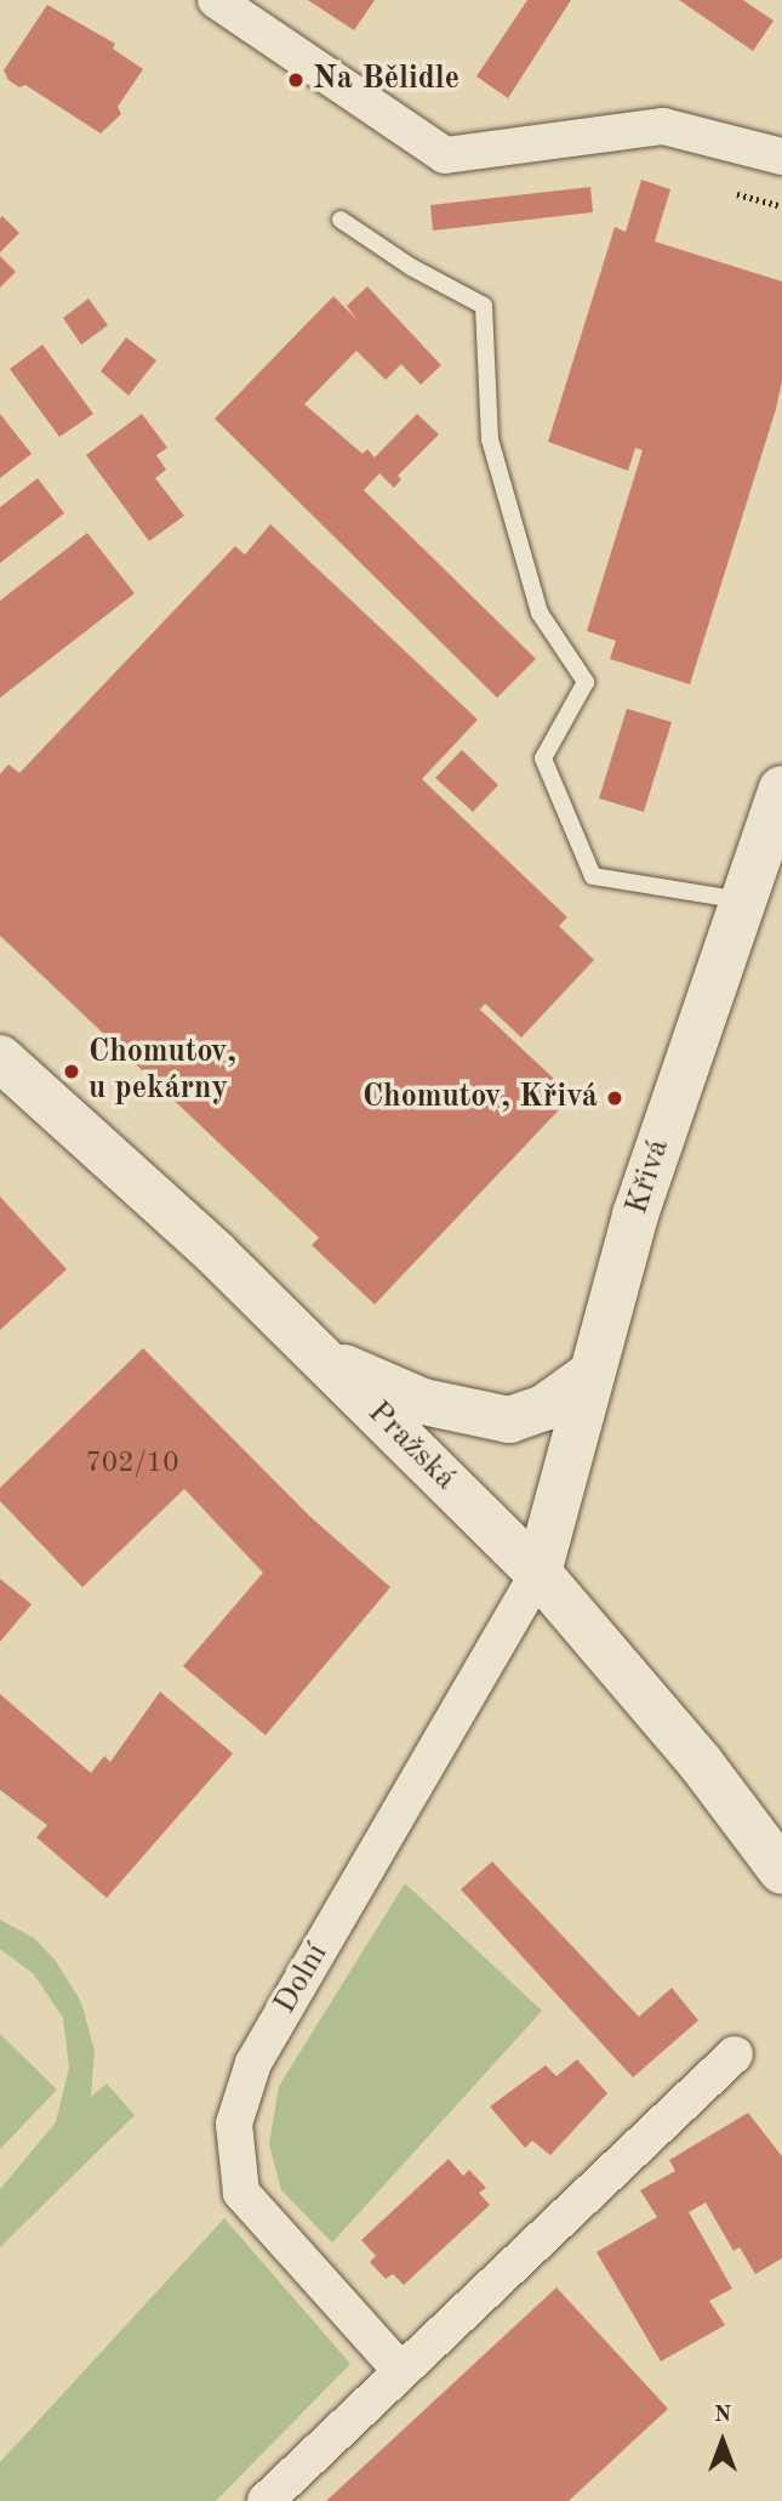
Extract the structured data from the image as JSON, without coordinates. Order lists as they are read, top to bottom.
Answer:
{
  "streets": {
    "main road": ["Křivá", "Pražská"],
    "street": ["Dolní"]
  },
  "crossings": [
    ["Křivá", "Pražská"],
    ["Křivá", "Dolní"],
    ["Pražská", "Dolní"]
  ],
  "places": ["Na Bělidle", "Chomutov, u pekárny", "Chomutov, Křivá"],
  "house_numbers": ["702/10"],
  "north": "top"
}
